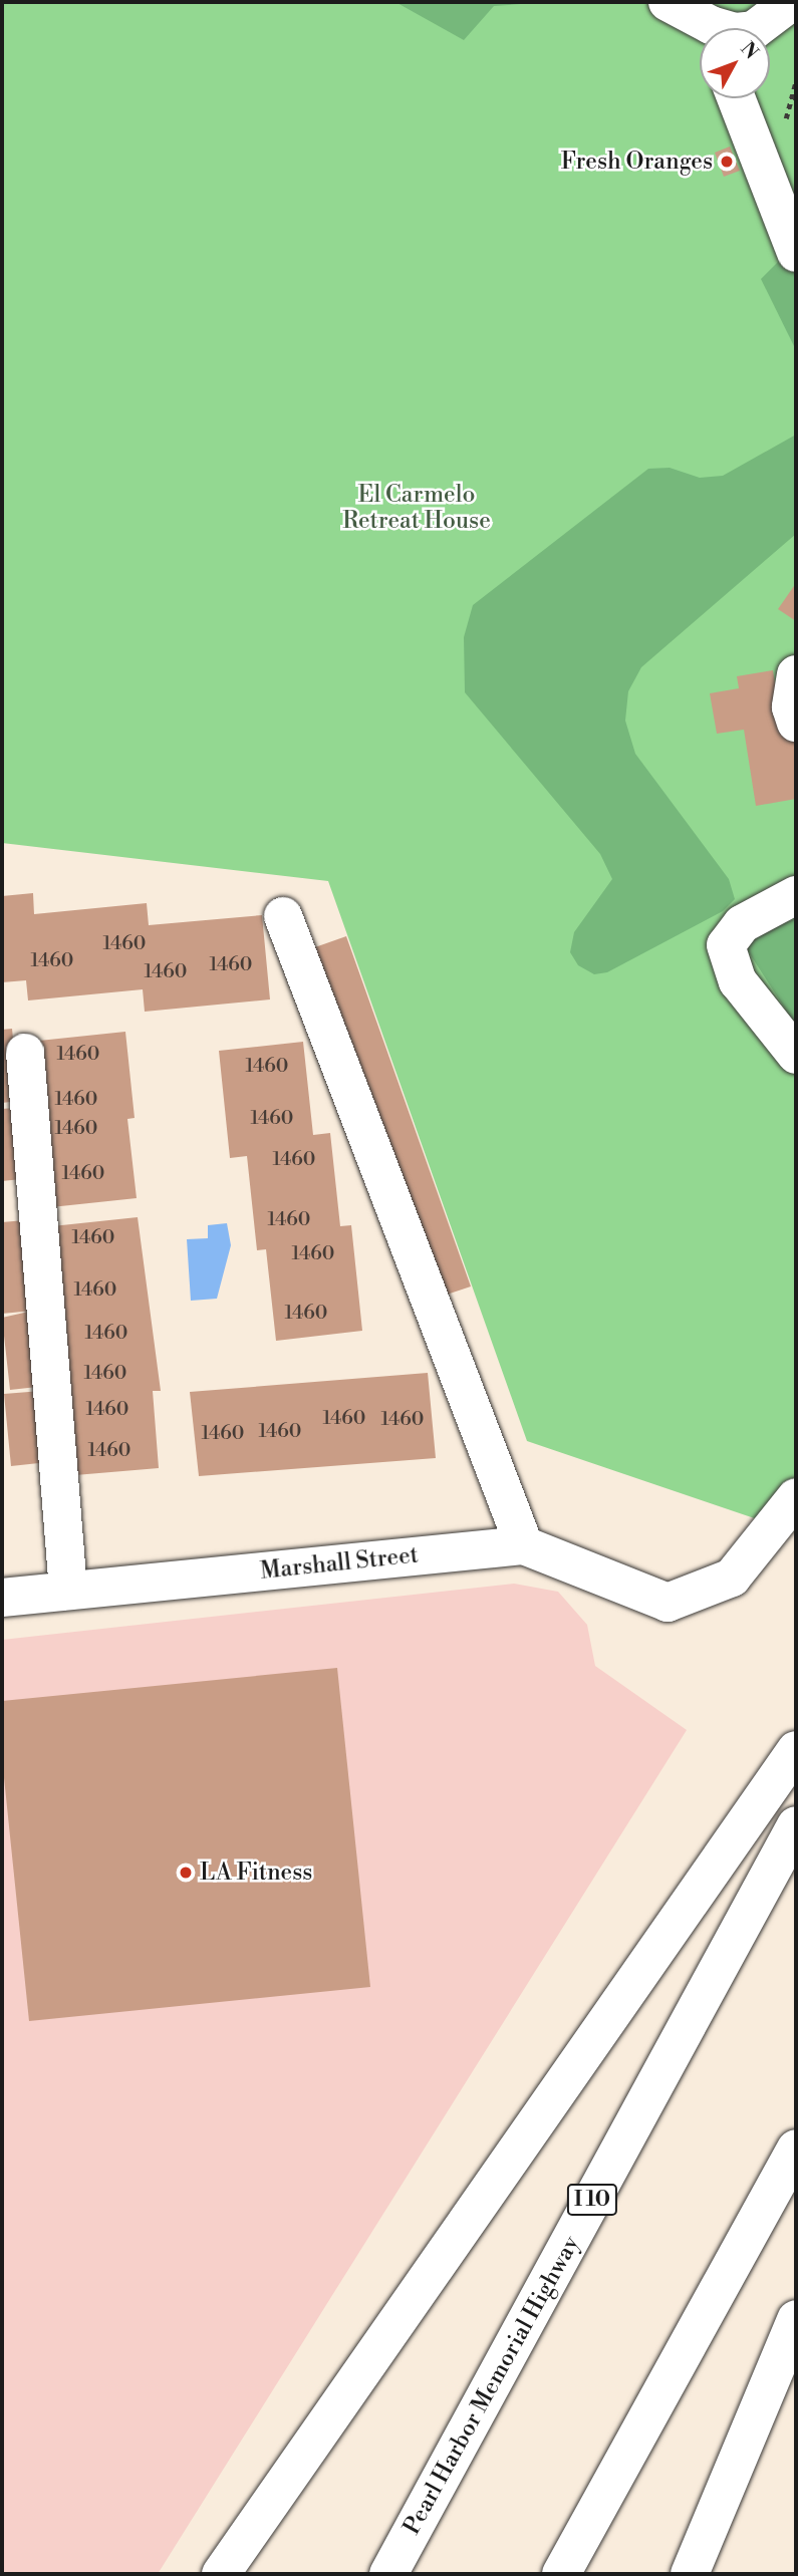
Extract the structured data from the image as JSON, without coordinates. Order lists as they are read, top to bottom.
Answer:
{
  "streets": {
    "main road": ["Marshall Street", "I 10", "Pearl Harbor Memorial Highway"]
  },
  "parks": ["El Carmelo Retreat House"],
  "places": ["Fresh Oranges", "LA Fitness"],
  "house_numbers": [
    "1460",
    "1460",
    "1460",
    "1460",
    "1460",
    "1460",
    "1460",
    "1460",
    "1460",
    "1460",
    "1460",
    "1460",
    "1460",
    "1460",
    "1460",
    "1460",
    "1460",
    "1460",
    "1460",
    "1460",
    "1460",
    "1460",
    "1460",
    "1460"
  ],
  "north": "top right"
}
